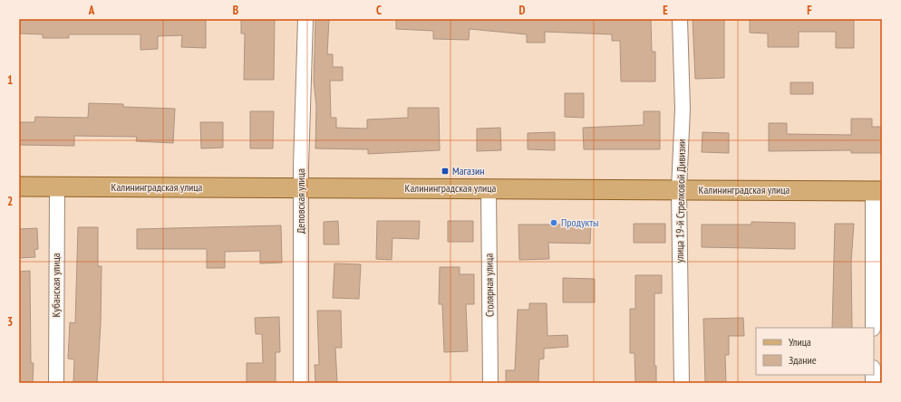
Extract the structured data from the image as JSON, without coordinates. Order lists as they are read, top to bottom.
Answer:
{
  "streets": {
    "main road": ["Калининградская улица"],
    "street": [
      "Деповская улица",
      "улица 19-й Стрелковой Дивизии",
      "Кубанская улица",
      "Столярная улица"
    ]
  },
  "crossings": [
    ["Калининградская улица", "Деповская улица"],
    ["Калининградская улица", "улица 19-й Стрелковой Дивизии"],
    ["Калининградская улица", "Кубанская улица"],
    ["Калининградская улица", "Столярная улица"]
  ],
  "places": {
    "transit": ["Магазин"],
    "other": ["Продукты"]
  },
  "legend": ["Улица", "Здание"],
  "grid": {
    "columns": [
      "A",
      "B",
      "C",
      "D",
      "E",
      "F"
    ],
    "rows": ["1", "2", "3"]
  }
}
